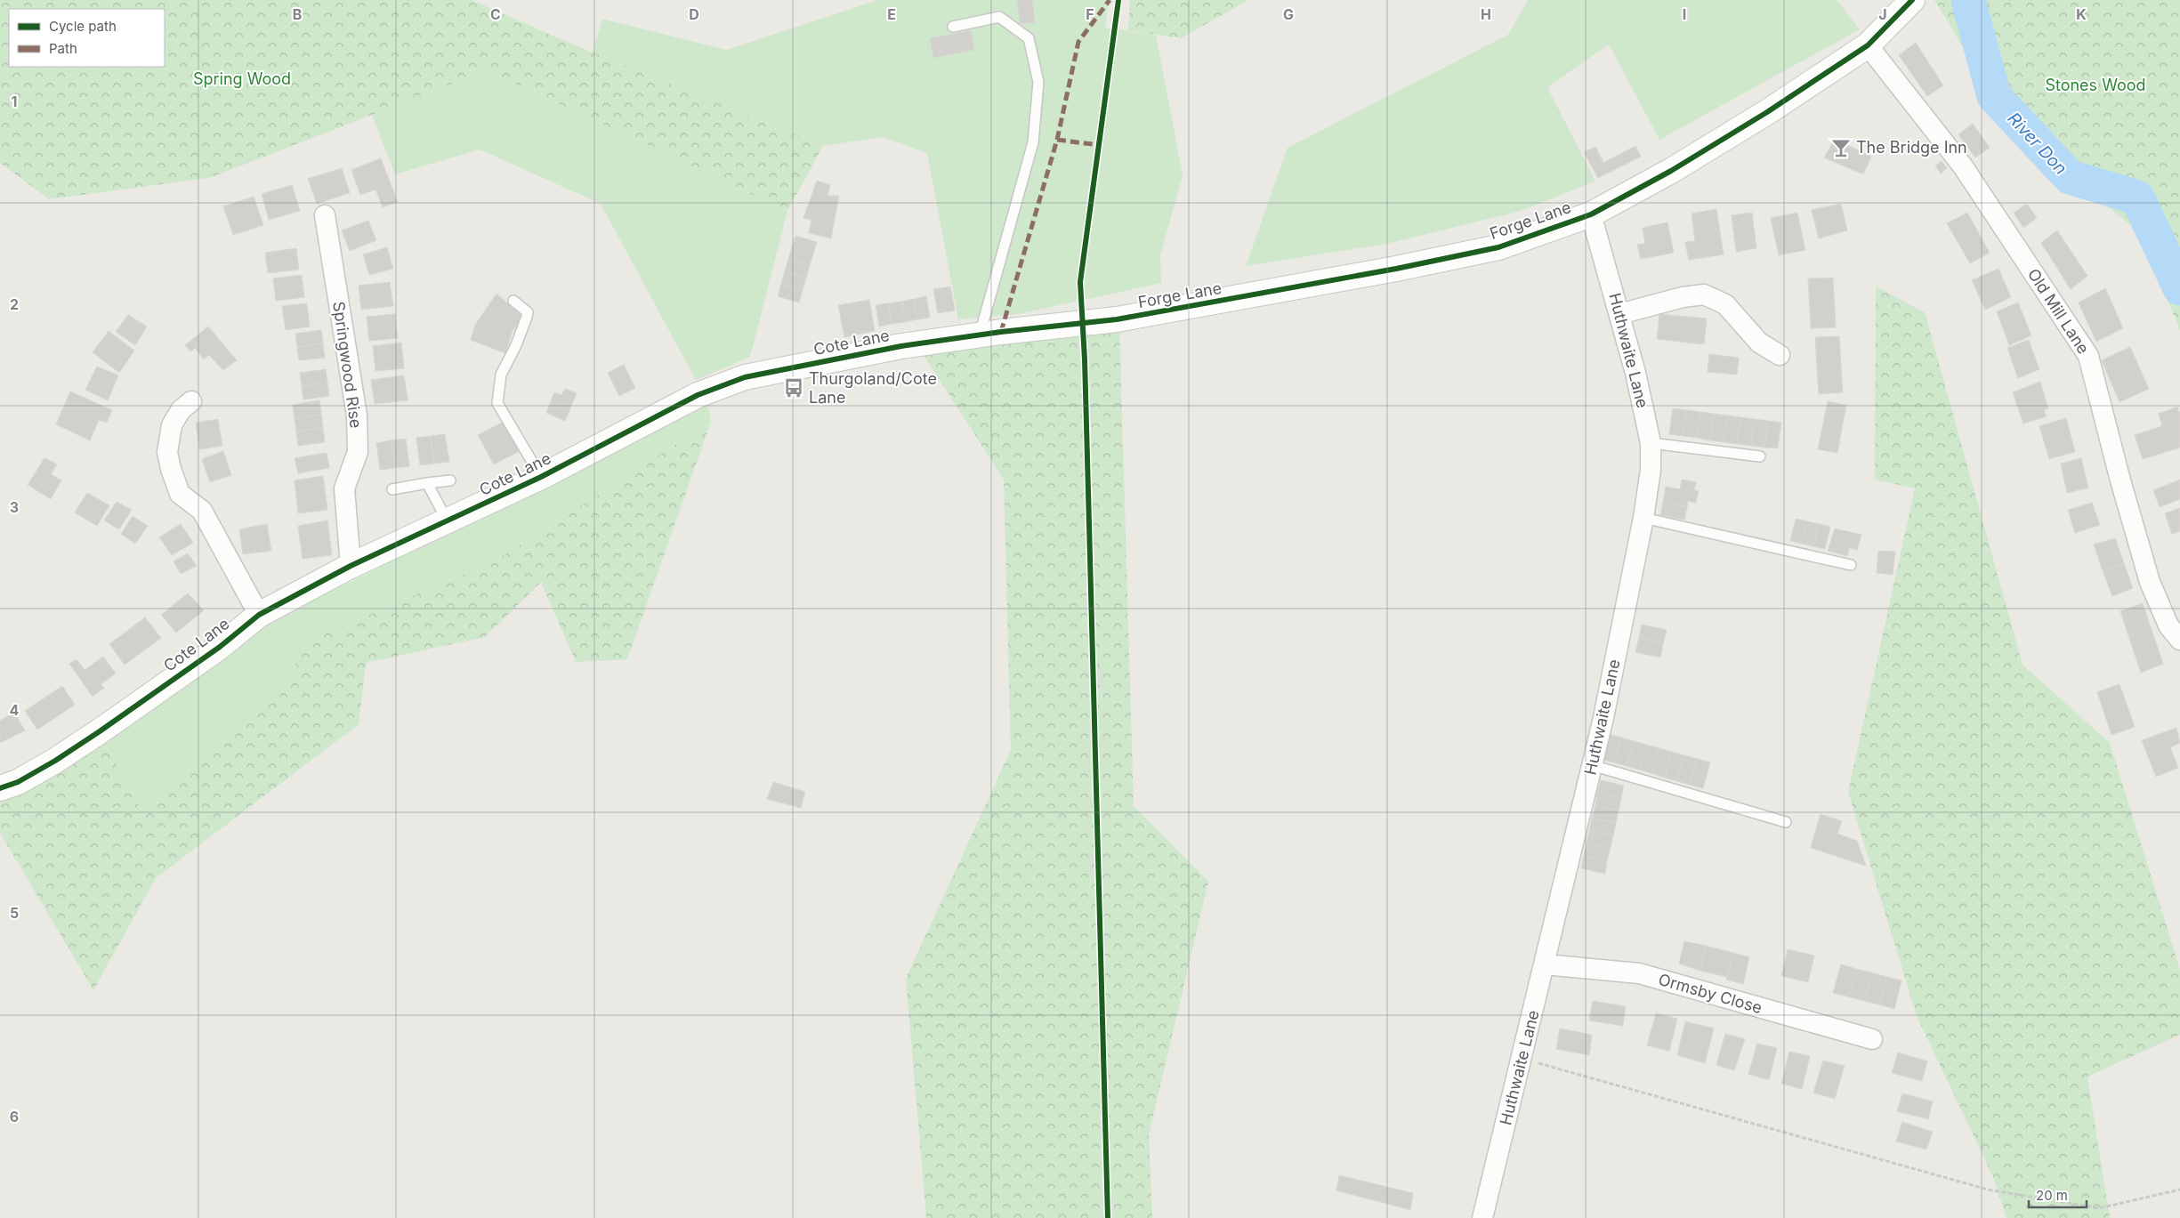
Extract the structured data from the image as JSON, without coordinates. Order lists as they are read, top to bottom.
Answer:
{
  "streets": {
    "street": [
      "Forge Lane",
      "Old Mill Lane",
      "Cote Lane",
      "Huthwaite Lane",
      "Springwood Rise",
      "Ormsby Close"
    ]
  },
  "crossings": [
    ["Forge Lane", "Old Mill Lane"],
    ["Forge Lane", "Cote Lane"],
    ["Forge Lane", "Huthwaite Lane"],
    ["Cote Lane", "Springwood Rise"],
    ["Huthwaite Lane", "Ormsby Close"]
  ],
  "water": ["River Don"],
  "parks": ["Spring Wood", "Stones Wood"],
  "places": {
    "bar": ["The Bridge Inn"],
    "bus stop": ["Thurgoland/Cote Lane"]
  },
  "legend": ["Cycle path", "Path"],
  "scale_bar": "20 m",
  "grid": {
    "columns": [
      "B",
      "C",
      "D",
      "E",
      "F",
      "G",
      "H",
      "I",
      "J",
      "K"
    ],
    "rows": [
      "1",
      "2",
      "3",
      "4",
      "5",
      "6"
    ]
  }
}
